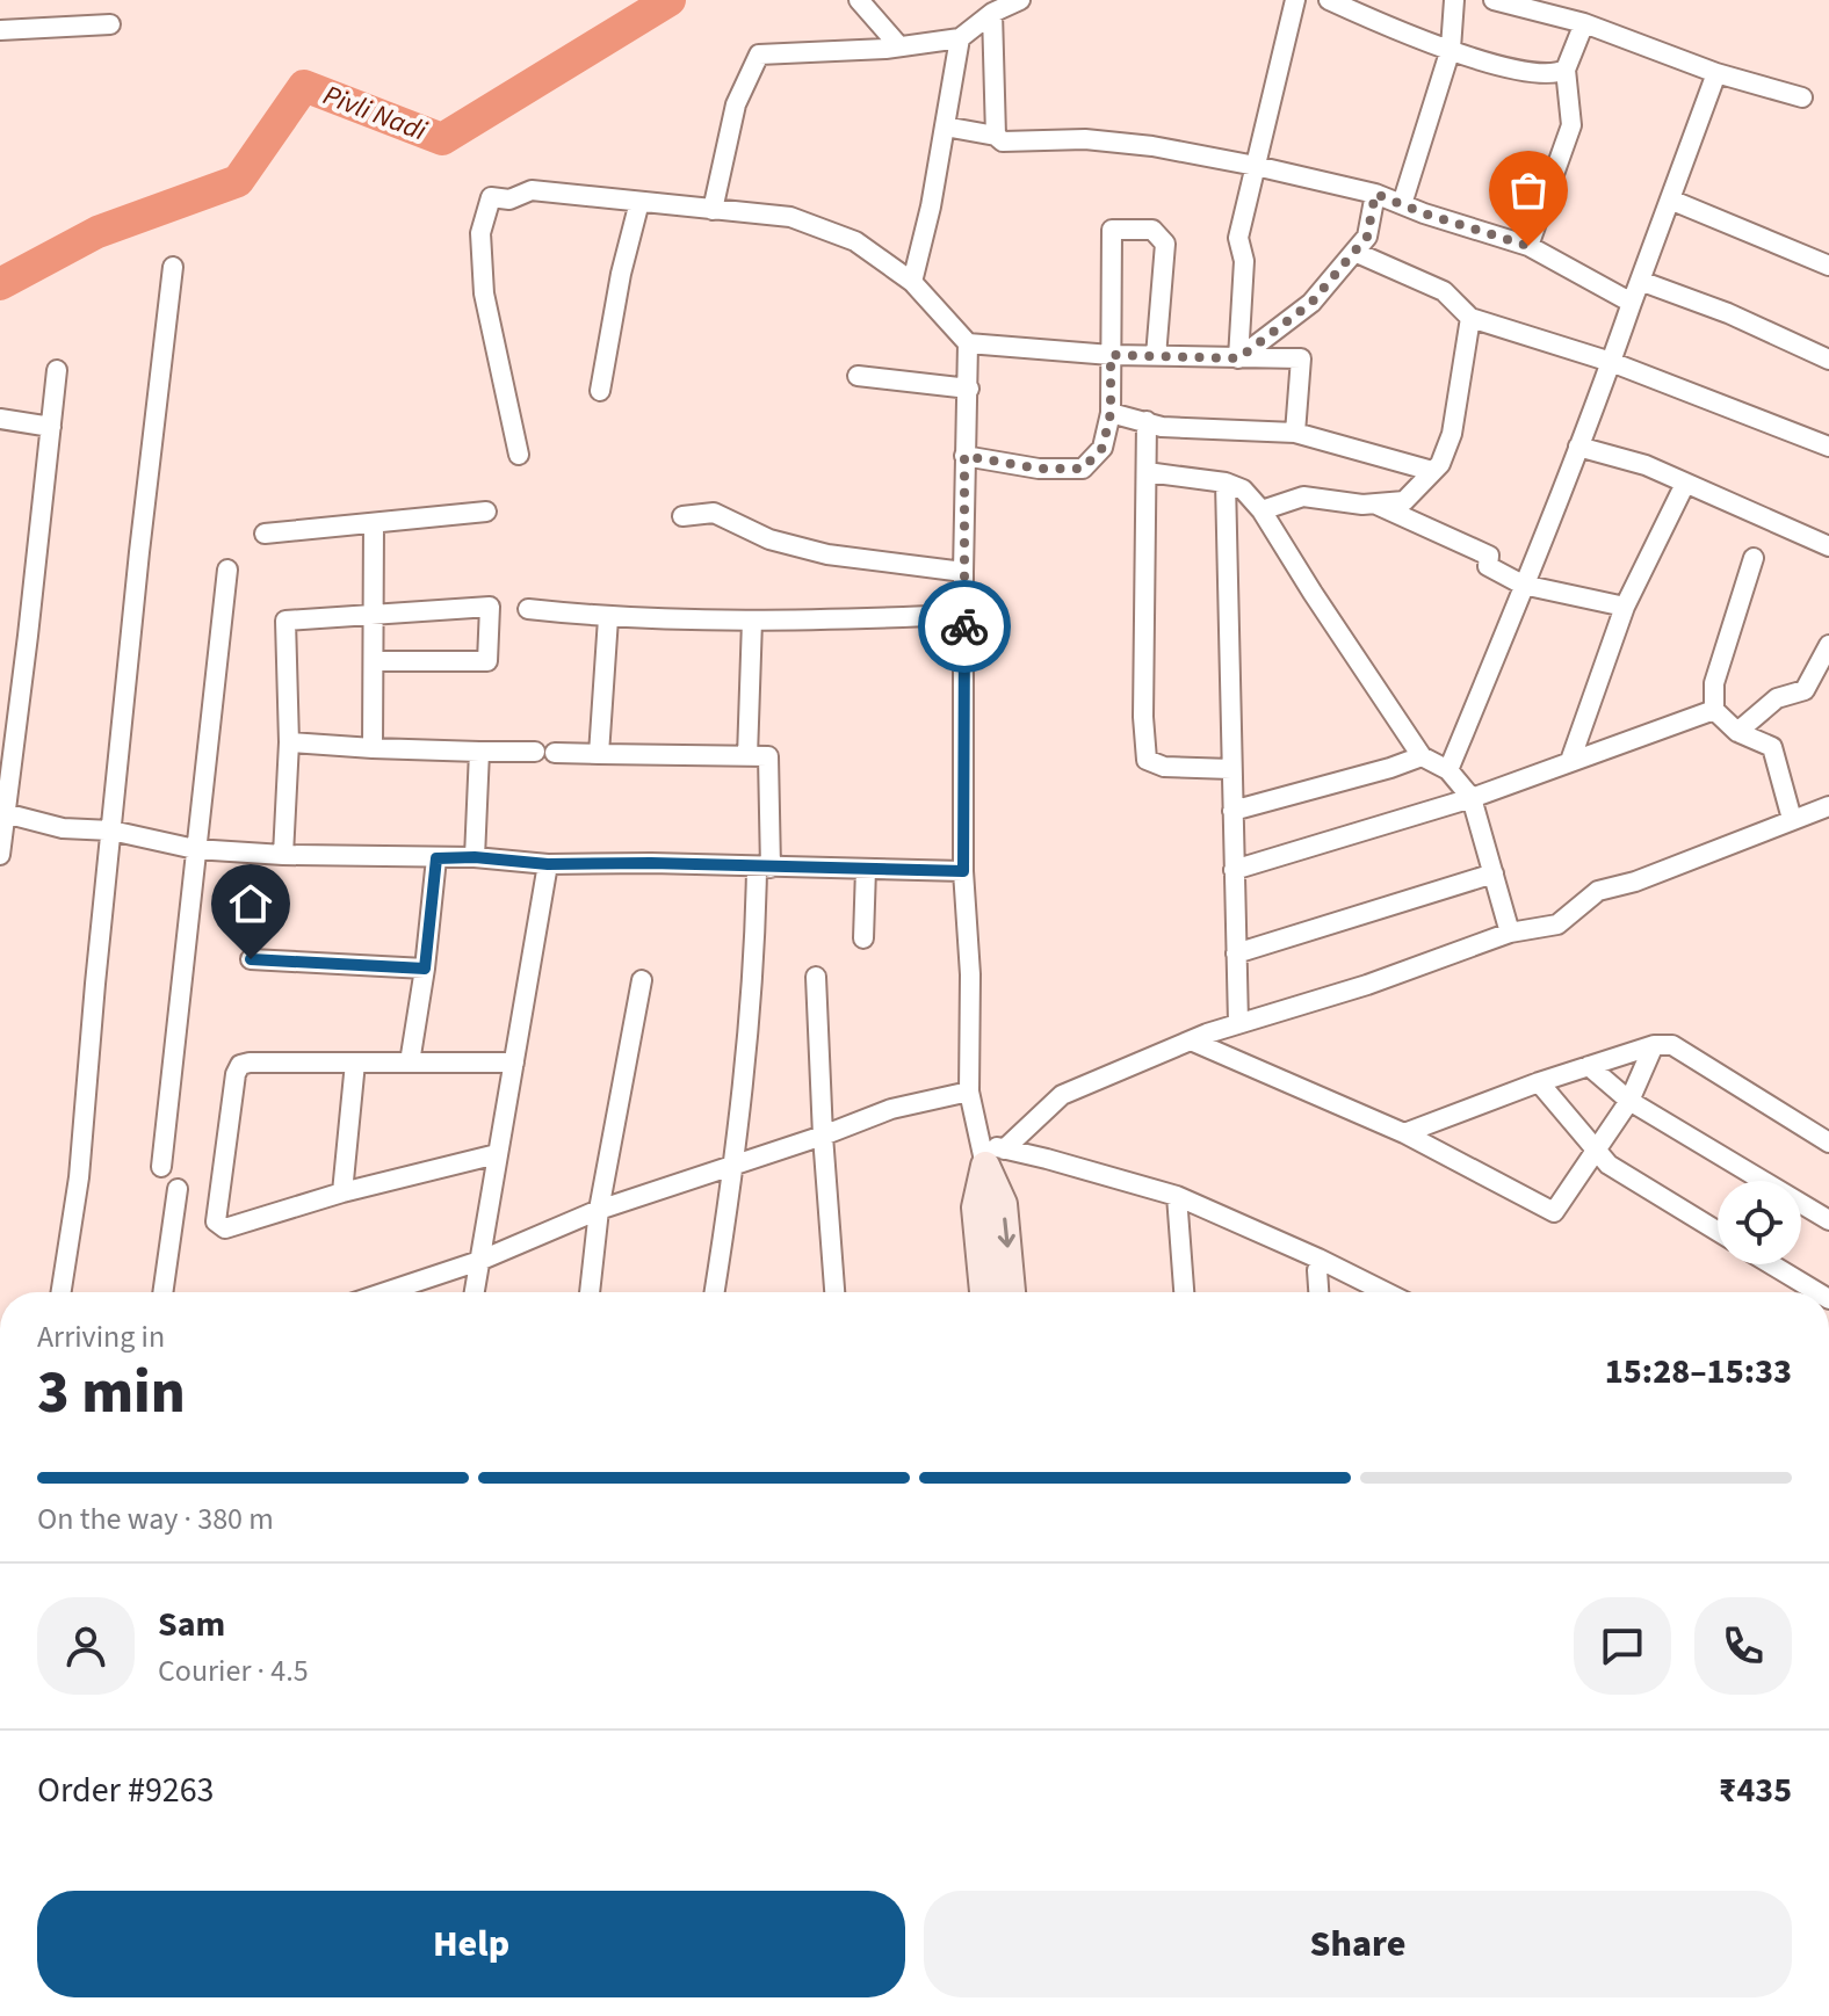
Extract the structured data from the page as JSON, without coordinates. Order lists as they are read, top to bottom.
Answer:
{
  "water": ["Pivli Nadi"],
  "page": {
    "heading": ["3 min", "Arriving in", "15:28–15:33"],
    "panel": [
      "Sam",
      "Courier · 4.5",
      "Order #9263",
      "₹435"
    ],
    "bar": "On the way · 380 m",
    "buttons": ["Help", "Share"]
  }
}
